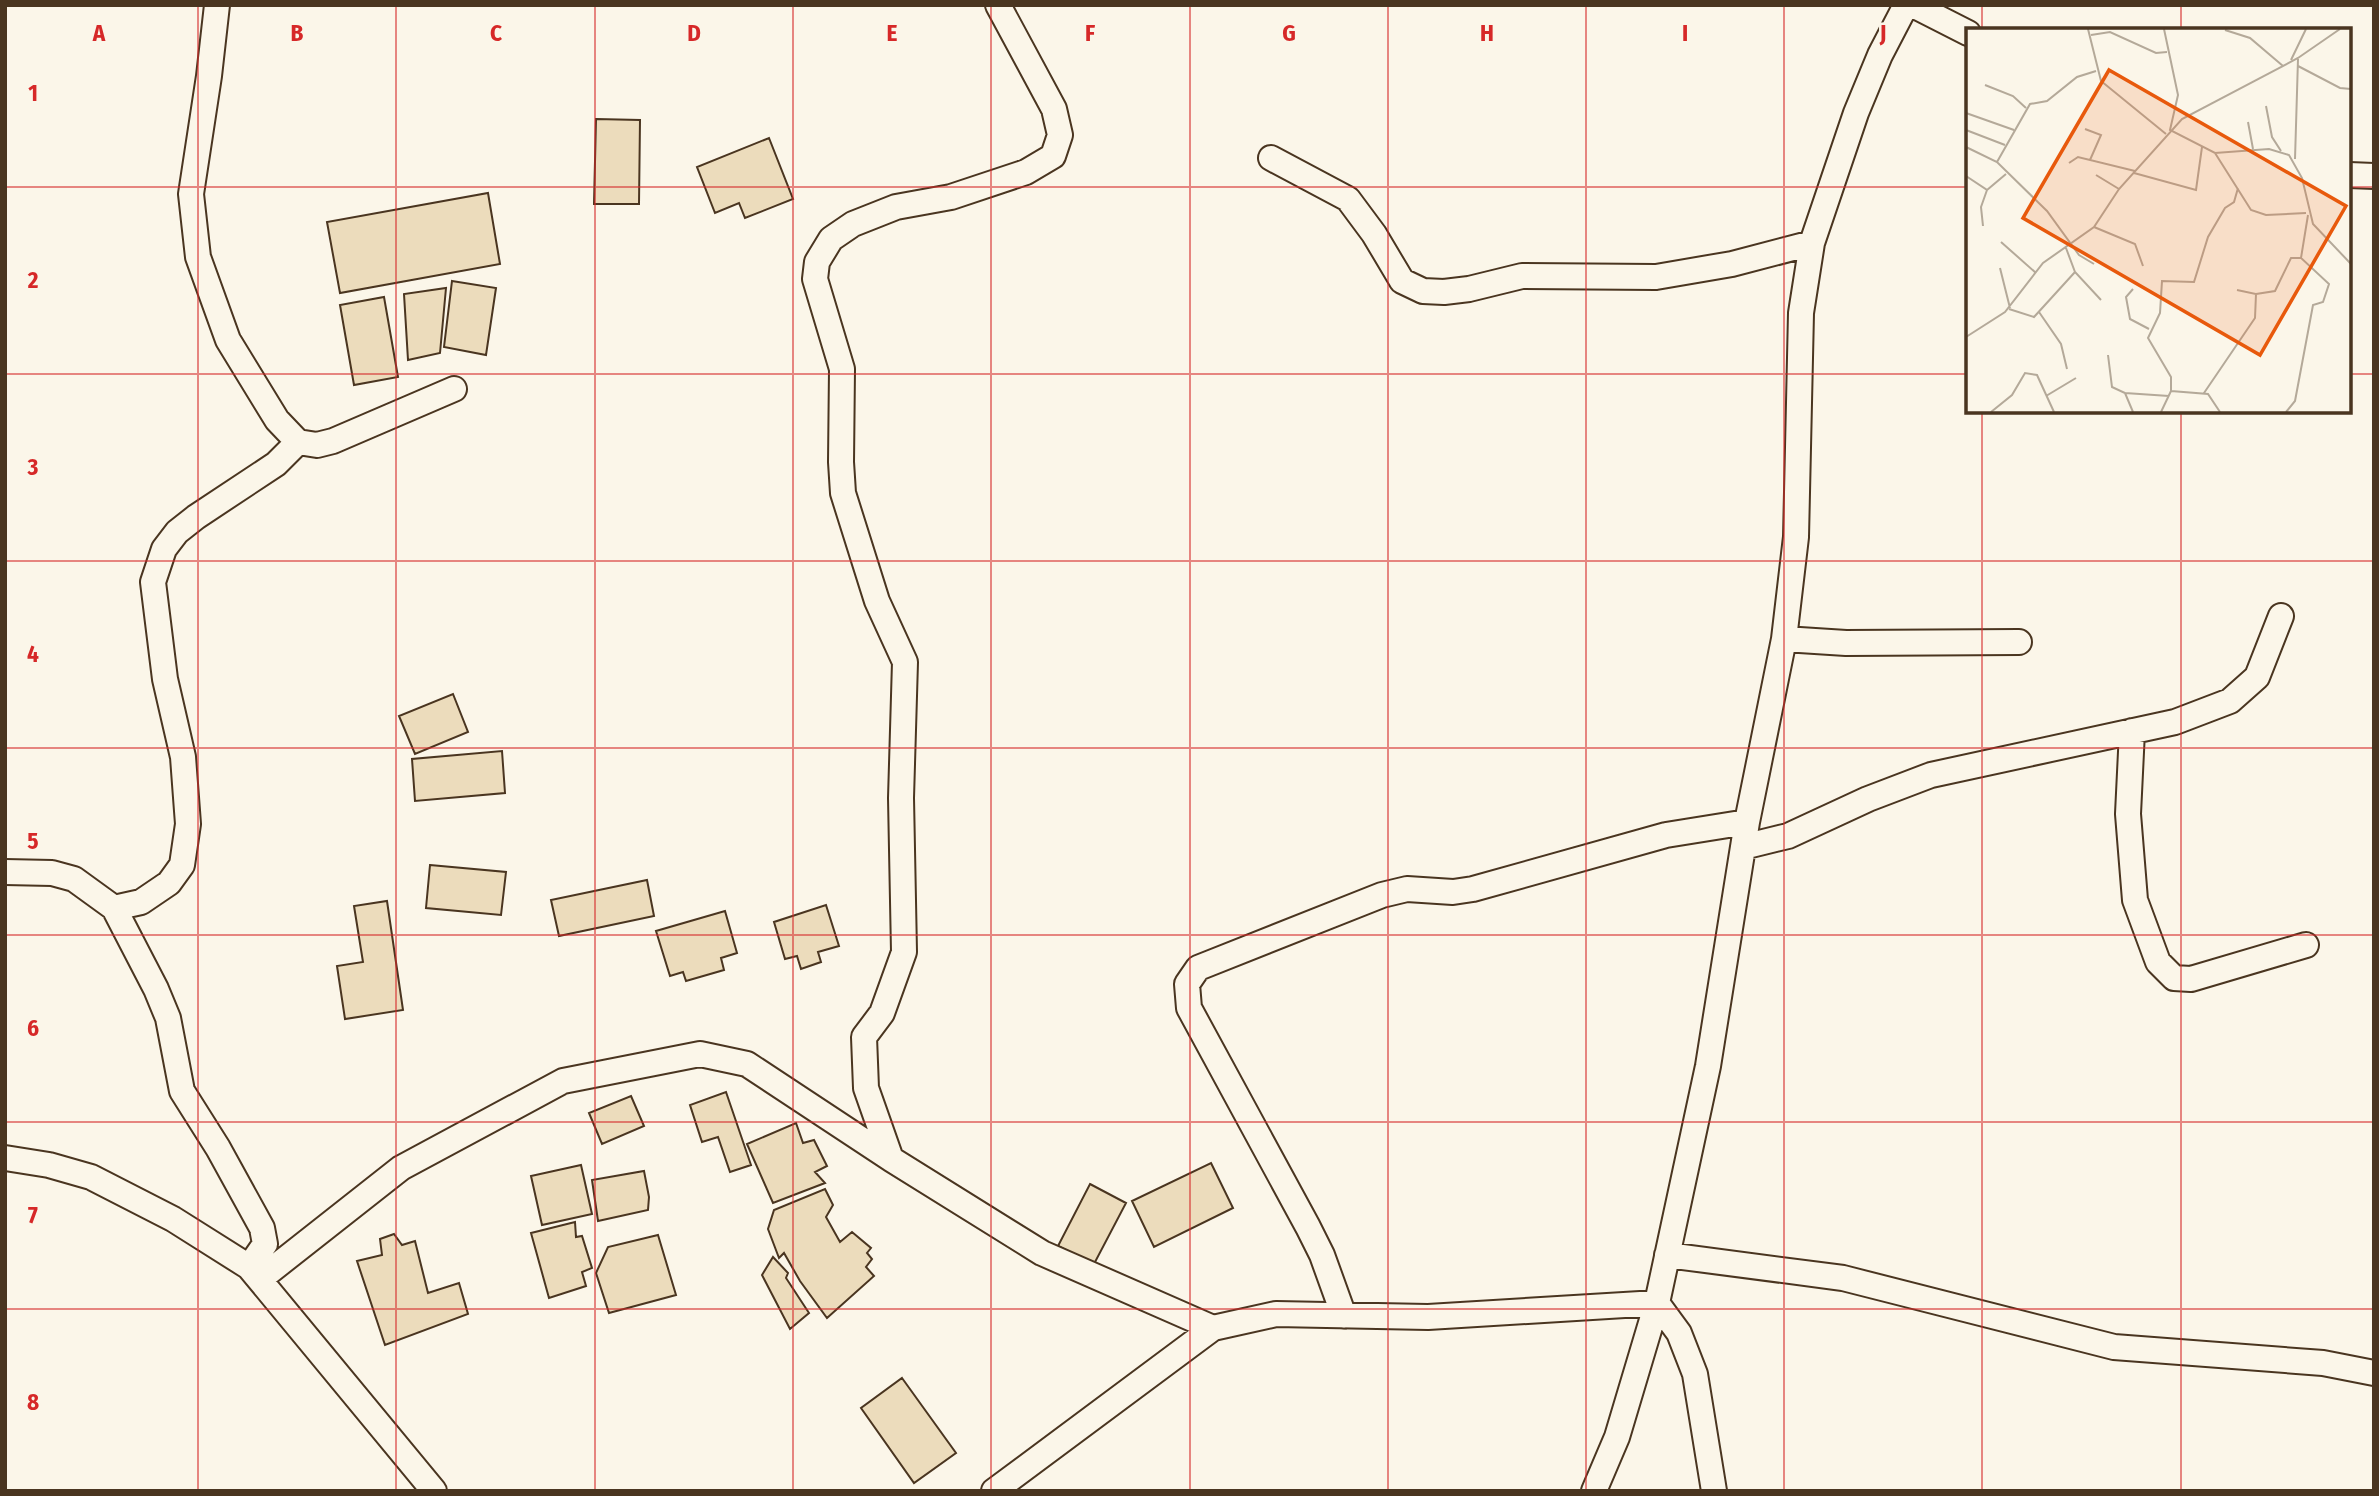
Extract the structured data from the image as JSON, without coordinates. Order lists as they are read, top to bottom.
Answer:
{
  "grid": {
    "columns": [
      "A",
      "B",
      "C",
      "D",
      "E",
      "F",
      "G",
      "H",
      "I",
      "J"
    ],
    "rows": [
      "1",
      "2",
      "3",
      "4",
      "5",
      "6",
      "7",
      "8"
    ]
  }
}
